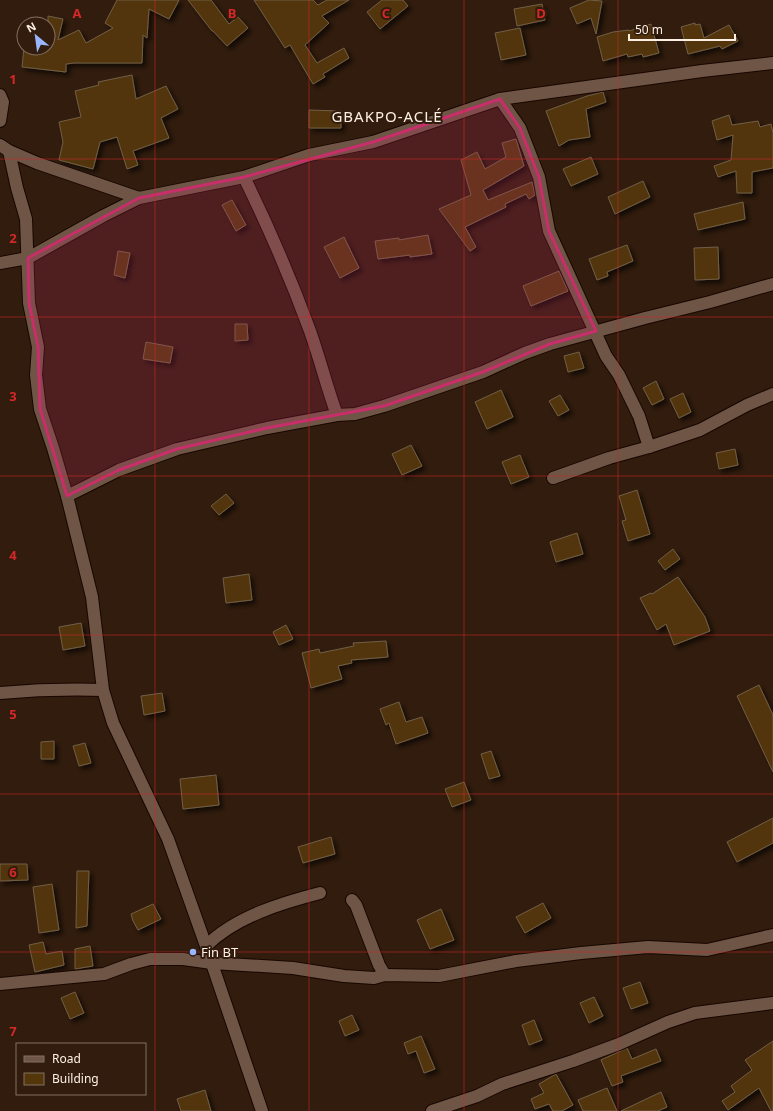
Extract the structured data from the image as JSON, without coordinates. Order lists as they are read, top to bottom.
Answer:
{
  "districts": ["GBAKPO-ACLÉ"],
  "places": ["Fin BT"],
  "legend": ["Road", "Building"],
  "scale_bar": "50 m",
  "north": "top left",
  "grid": {
    "columns": [
      "A",
      "B",
      "C",
      "D"
    ],
    "rows": [
      "1",
      "2",
      "3",
      "4",
      "5",
      "6",
      "7"
    ]
  }
}
